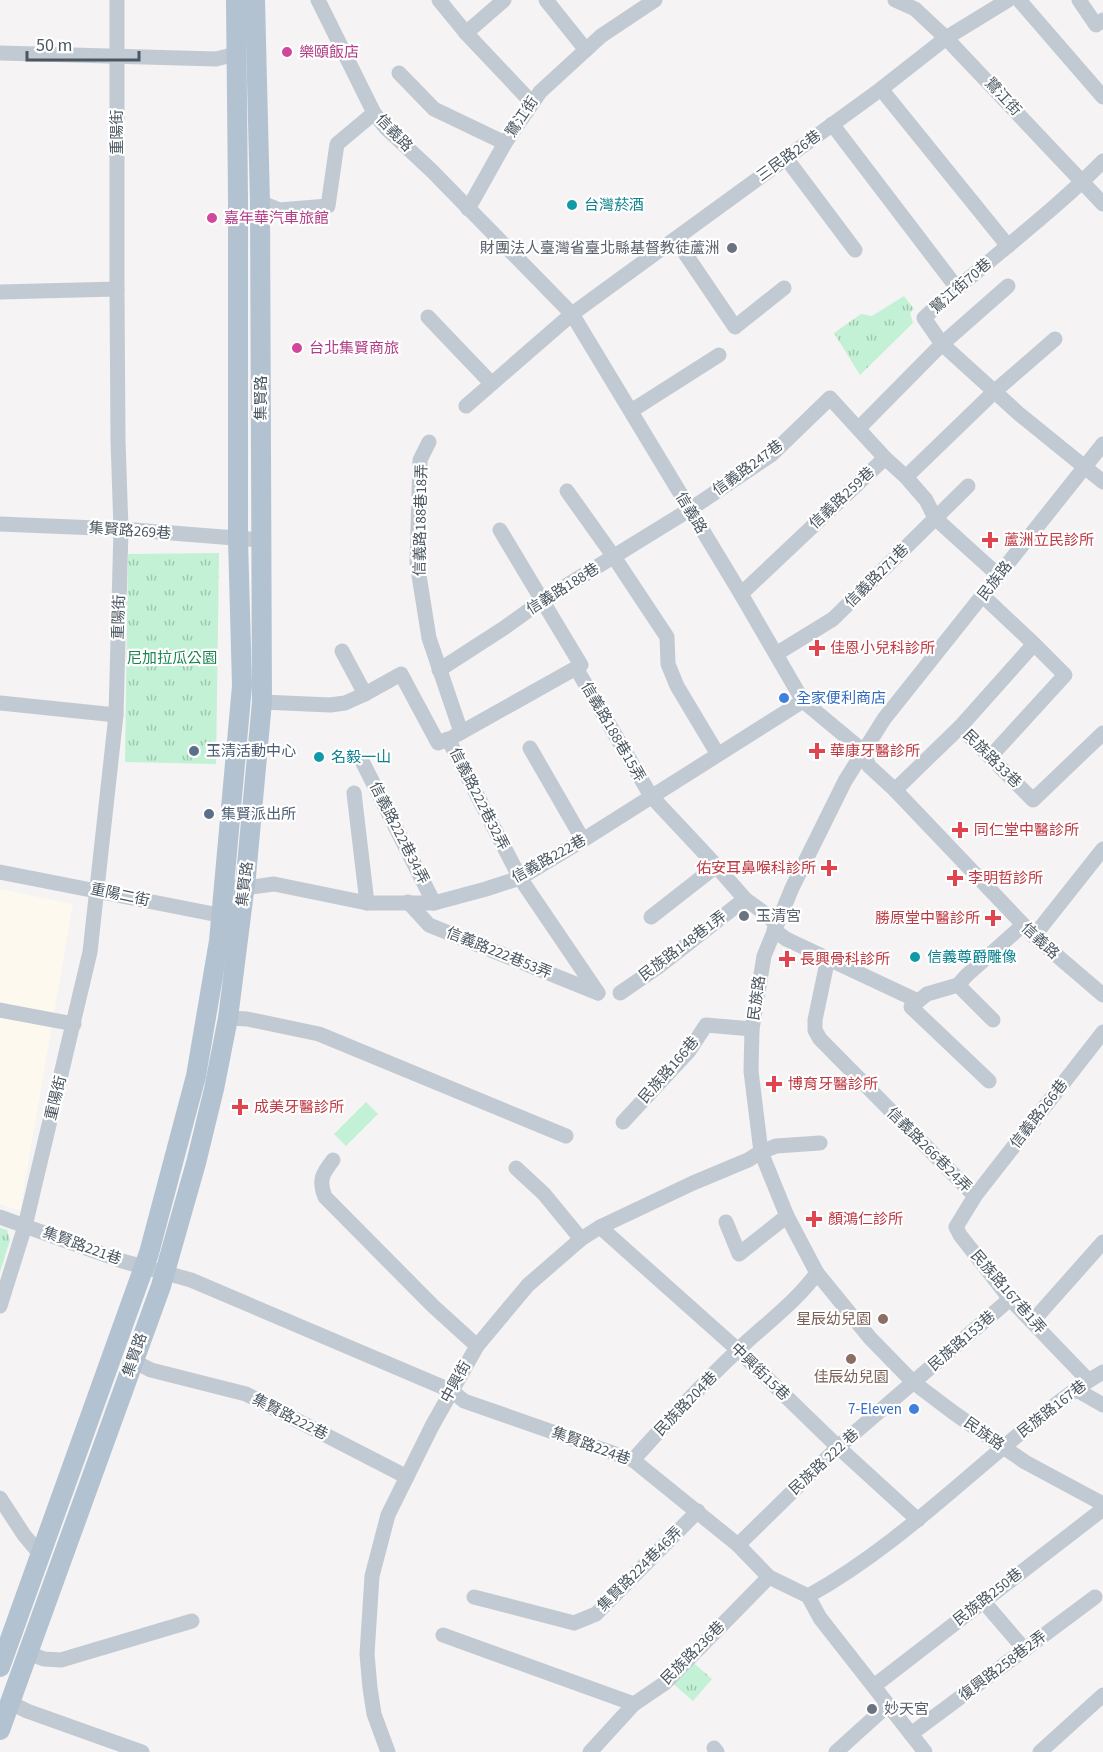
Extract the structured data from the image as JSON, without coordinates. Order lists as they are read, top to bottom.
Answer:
{
  "streets": {
    "main road": ["集賢路"],
    "street": [
      "鷺江街",
      "重陽街",
      "信義路",
      "三民路26巷",
      "鷺江街70巷",
      "信義路247巷",
      "信義路259巷",
      "信義路188巷18弄",
      "集賢路269巷",
      "信義路271巷",
      "民族路",
      "信義路188巷",
      "信義路188巷15弄",
      "民族路33巷",
      "信義路222巷32弄",
      "信義路222巷34弄",
      "信義路222巷",
      "重陽二街",
      "民族路148巷1弄",
      "信義路222巷53弄",
      "民族路166巷",
      "信義路266巷",
      "信義路266巷24弄",
      "集賢路221巷",
      "民族路167巷1弄",
      "民族路153巷",
      "中興街15巷",
      "中興街",
      "民族路204巷",
      "民族路167巷",
      "集賢路222巷",
      "集賢路224巷",
      "民族路 222 巷",
      "集賢路224巷46弄",
      "民族路250巷",
      "民族路236巷",
      "復興路258巷2弄"
    ]
  },
  "crossings": [
    ["鷺江街", "信義路"],
    ["鷺江街", "三民路26巷"],
    ["鷺江街", "鷺江街70巷"],
    ["重陽街", "集賢路269巷"],
    ["重陽街", "重陽二街"],
    ["重陽街", "集賢路221巷"],
    ["信義路", "三民路26巷"],
    ["信義路", "信義路247巷"],
    ["信義路", "信義路259巷"],
    ["信義路", "信義路271巷"],
    ["信義路", "民族路"],
    ["信義路", "信義路188巷"],
    ["信義路", "信義路222巷"],
    ["鷺江街70巷", "民族路"],
    ["集賢路", "集賢路269巷"],
    ["集賢路", "信義路222巷"],
    ["集賢路", "重陽二街"],
    ["集賢路", "集賢路221巷"],
    ["集賢路", "集賢路222巷"],
    ["集賢路", "集賢路224巷"],
    ["信義路247巷", "信義路188巷"],
    ["信義路259巷", "信義路271巷"],
    ["信義路259巷", "民族路"],
    ["信義路188巷18弄", "信義路188巷"],
    ["信義路188巷18弄", "信義路188巷15弄"],
    ["信義路188巷18弄", "信義路222巷32弄"],
    ["民族路", "信義路188巷15弄"],
    ["民族路", "民族路166巷"],
    ["民族路", "民族路153巷"],
    ["民族路", "中興街"],
    ["民族路", "民族路204巷"],
    ["民族路", "民族路167巷"],
    ["民族路", "民族路 222 巷"],
    ["信義路188巷", "信義路188巷15弄"],
    ["信義路188巷15弄", "信義路222巷32弄"],
    ["信義路188巷15弄", "信義路222巷"],
    ["信義路188巷15弄", "民族路148巷1弄"],
    ["信義路188巷15弄", "信義路266巷24弄"],
    ["信義路222巷32弄", "信義路222巷"],
    ["信義路222巷32弄", "信義路222巷53弄"],
    ["信義路222巷34弄", "信義路222巷"],
    ["信義路222巷", "信義路222巷53弄"],
    ["信義路266巷", "信義路266巷24弄"],
    ["信義路266巷", "民族路167巷1弄"],
    ["信義路266巷24弄", "民族路167巷1弄"],
    ["集賢路221巷", "集賢路224巷"],
    ["民族路167巷1弄", "民族路153巷"],
    ["民族路167巷1弄", "民族路167巷"],
    ["民族路153巷", "民族路 222 巷"],
    ["中興街15巷", "中興街"],
    ["中興街15巷", "民族路204巷"],
    ["中興街15巷", "民族路 222 巷"],
    ["中興街", "集賢路222巷"],
    ["中興街", "集賢路224巷"],
    ["民族路204巷", "集賢路224巷"],
    ["集賢路224巷", "民族路 222 巷"],
    ["集賢路224巷", "集賢路224巷46弄"],
    ["集賢路224巷", "民族路236巷"]
  ],
  "parks": ["尼加拉瓜公園"],
  "places": {
    "other": [
      "樂頤飯店",
      "台灣菸酒",
      "嘉年華汽車旅館",
      "財團法人臺灣省臺北縣基督教徒蘆洲",
      "台北集賢商旅",
      "全家便利商店",
      "玉清活動中心",
      "名毅一山",
      "集賢派出所",
      "玉清宮",
      "信義尊爵雕像",
      "星辰幼兒園",
      "佳辰幼兒園",
      "7-Eleven",
      "妙天宮"
    ],
    "health": [
      "蘆洲立民診所",
      "佳恩小兒科診所",
      "華康牙醫診所",
      "同仁堂中醫診所",
      "佑安耳鼻喉科診所",
      "李明哲診所",
      "勝原堂中醫診所",
      "長興骨科診所",
      "博育牙醫診所",
      "成美牙醫診所",
      "顏鴻仁診所"
    ]
  },
  "scale_bar": "50 m"
}
